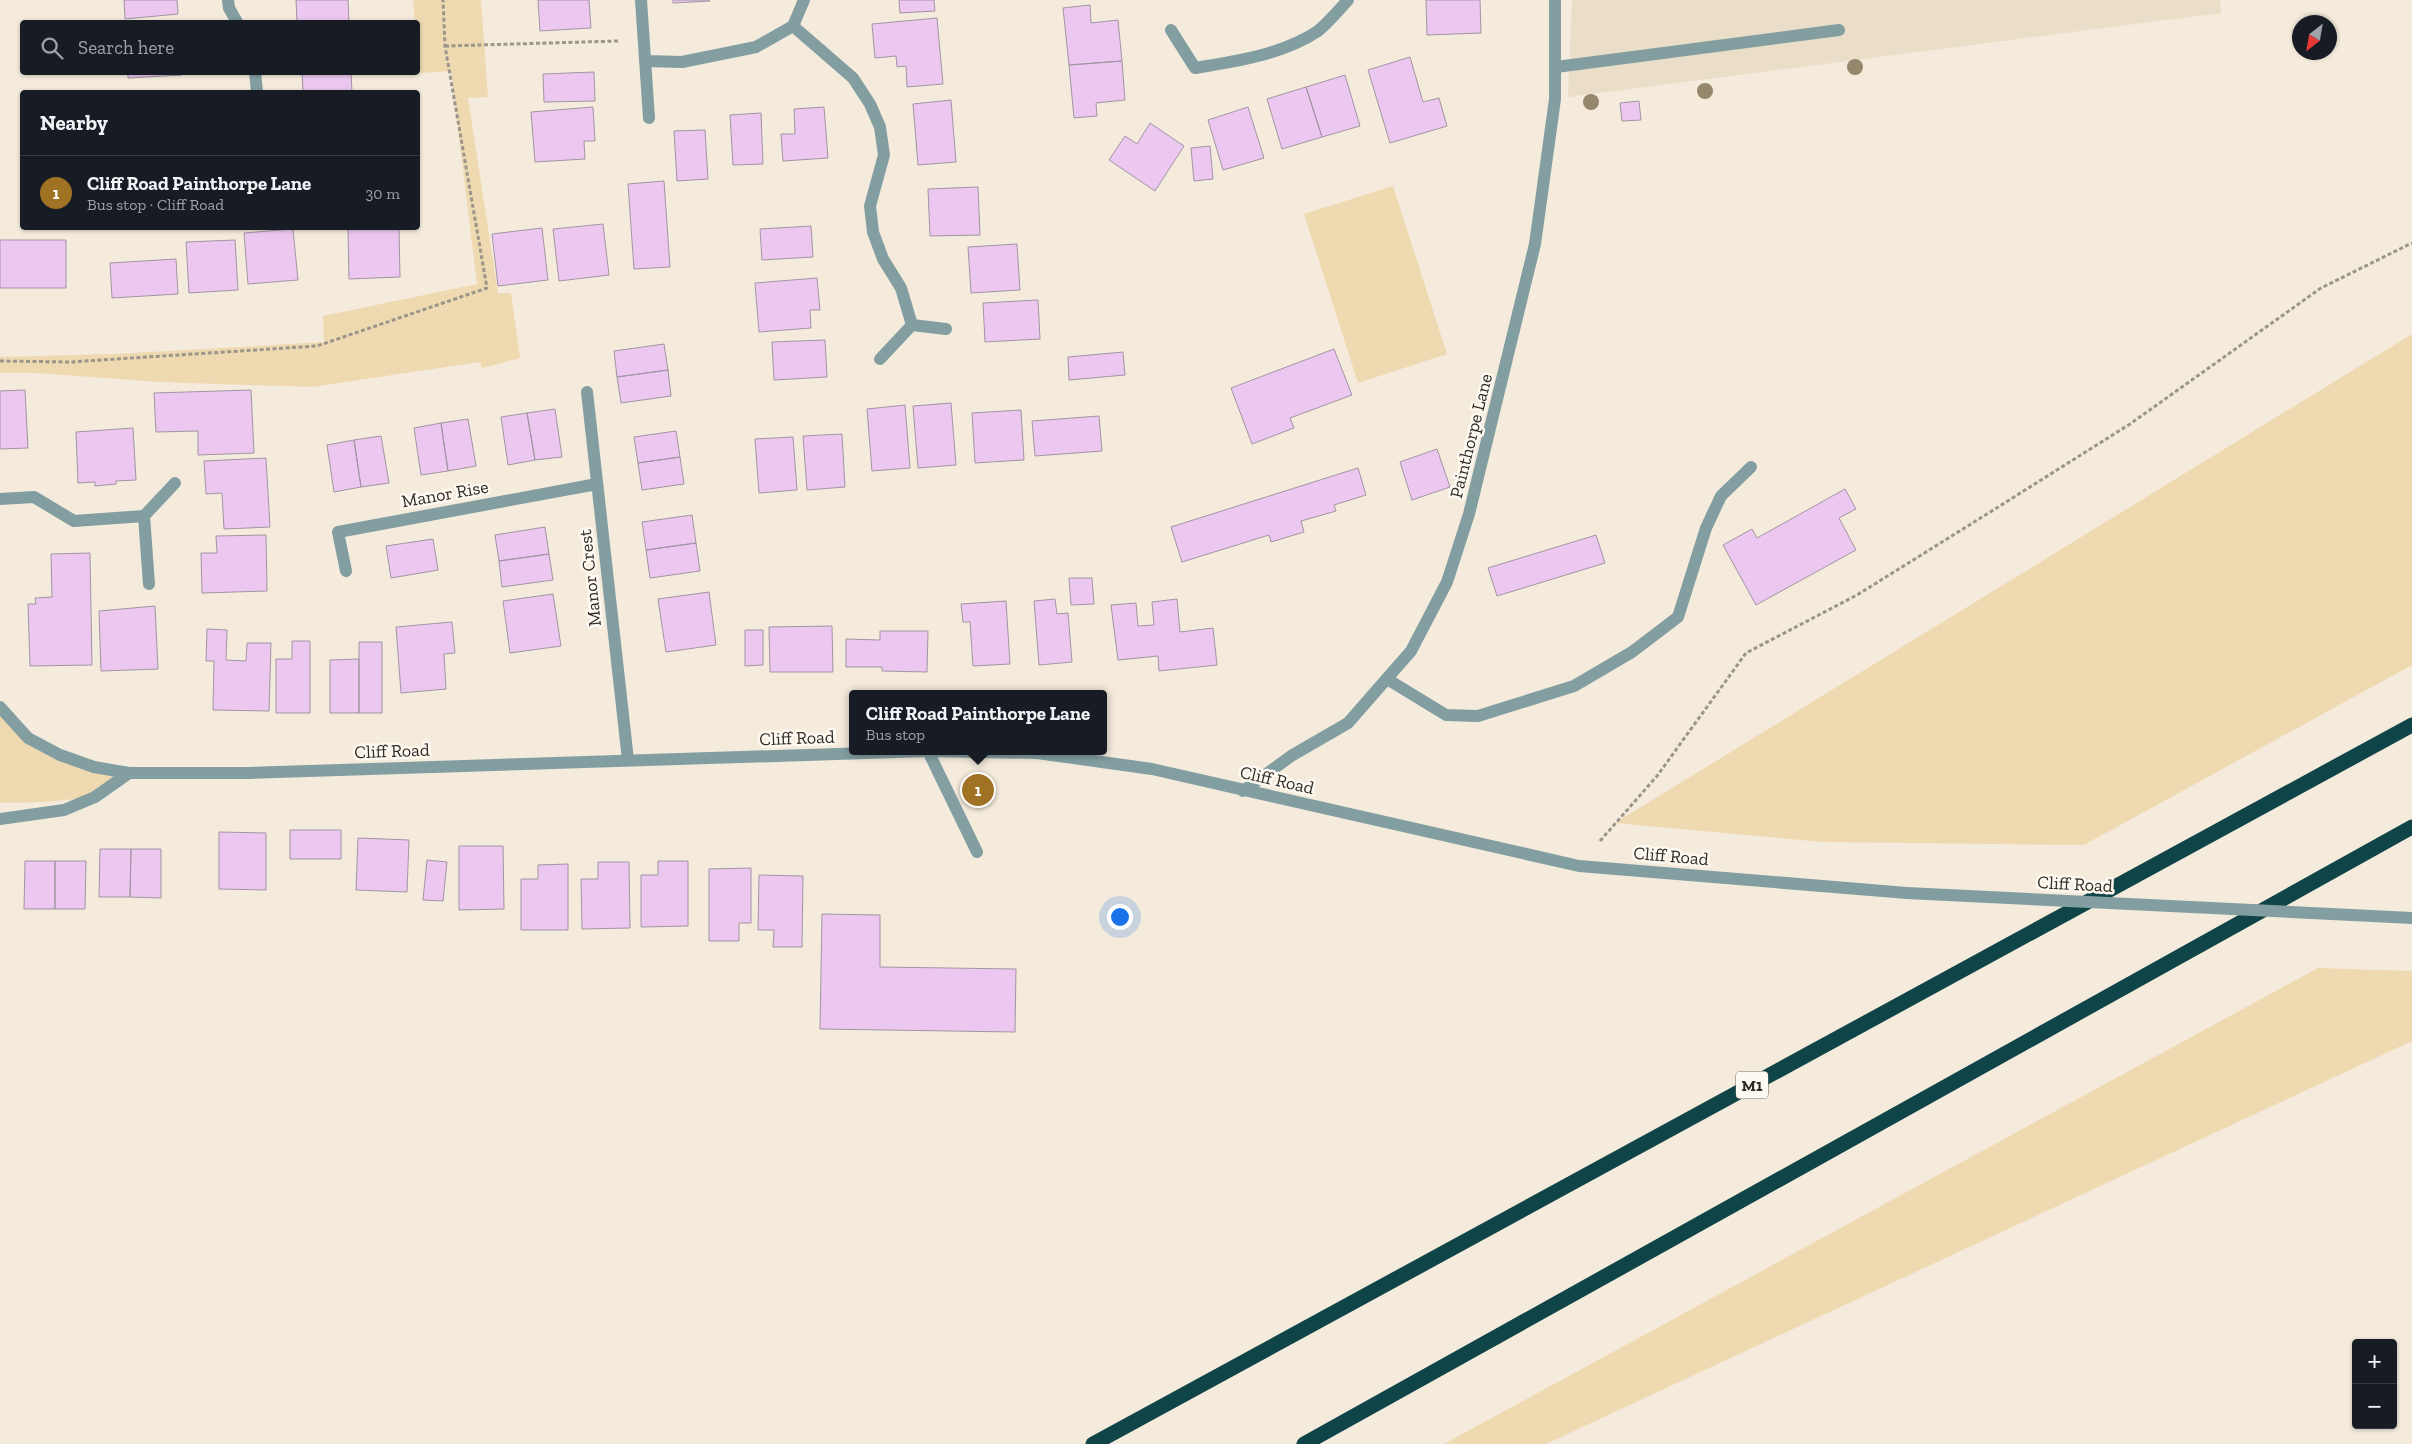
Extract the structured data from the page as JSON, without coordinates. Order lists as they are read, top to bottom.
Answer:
{
  "streets": {
    "highway": ["M1"],
    "street": [
      "Painthorpe Lane",
      "Manor Rise",
      "Manor Crest",
      "Cliff Road"
    ]
  },
  "crossings": [
    ["Painthorpe Lane", "Cliff Road"],
    ["Manor Rise", "Manor Crest"],
    ["Manor Crest", "Cliff Road"]
  ],
  "north": "bottom left",
  "page": {
    "search": "Search here",
    "heading": "Nearby",
    "list": [
      {
        "mark": "1",
        "name": "Cliff Road Painthorpe Lane",
        "note": "Bus stop · Cliff Road",
        "value": "30 m"
      }
    ],
    "popup": ["Cliff Road Painthorpe Lane", "Bus stop"],
    "pins": "1",
    "map_buttons": ["+", "−"]
  }
}
